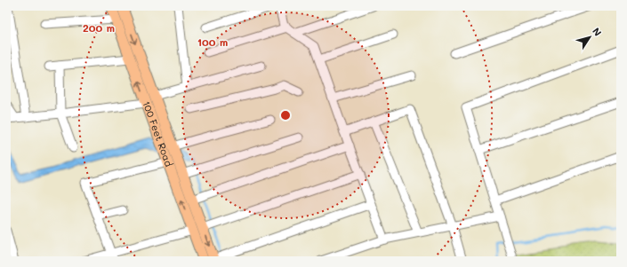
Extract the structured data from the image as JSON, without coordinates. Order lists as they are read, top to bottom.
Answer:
{
  "streets": {
    "main road": ["100 Feet Road"]
  },
  "north": "top right",
  "rings": ["200 m", "100 m"]
}
